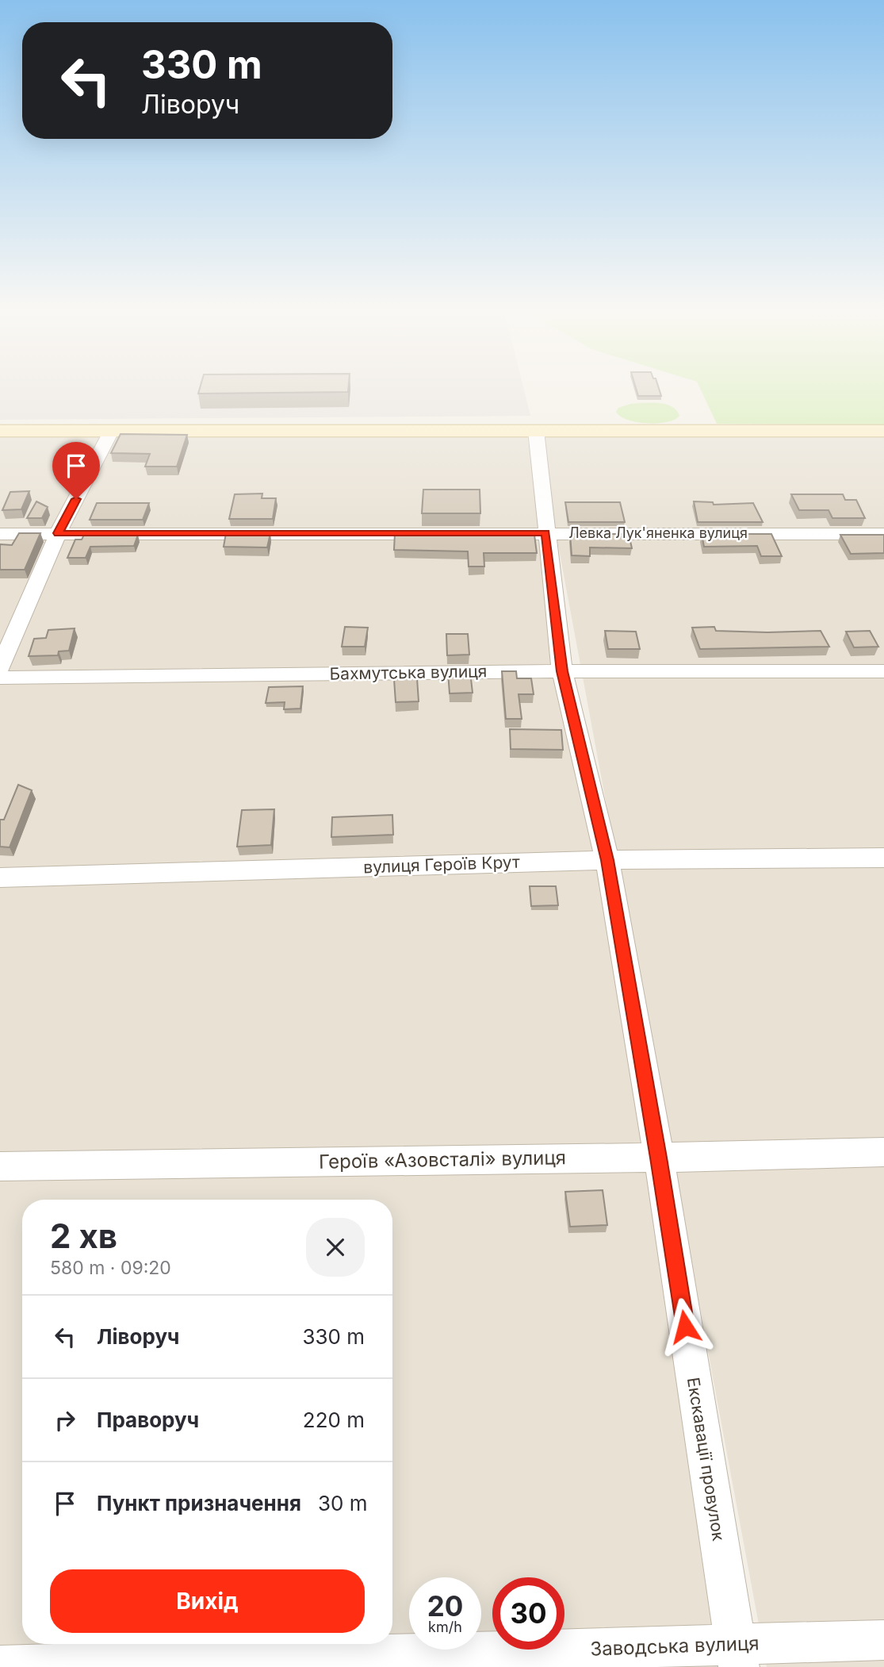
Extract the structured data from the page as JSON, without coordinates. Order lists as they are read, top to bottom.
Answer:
{
  "streets": {
    "street": [
      "Левка Лук'яненка вулиця",
      "Бахмутська вулиця",
      "вулиця Героїв Крут",
      "Героїв «Азовсталі» вулиця",
      "Екскавації провулок",
      "Заводська вулиця"
    ]
  },
  "crossings": [
    ["Левка Лук'яненка вулиця", "Екскавації провулок"],
    ["Бахмутська вулиця", "Екскавації провулок"],
    ["вулиця Героїв Крут", "Екскавації провулок"],
    ["Героїв «Азовсталі» вулиця", "Екскавації провулок"],
    ["Екскавації провулок", "Заводська вулиця"]
  ],
  "page": {
    "turn": ["330 m", "Ліворуч"],
    "heading": ["2 хв", "580 m · 09:20"],
    "list": [
      {
        "name": "Ліворуч",
        "value": "330 m"
      },
      {
        "name": "Праворуч",
        "value": "220 m"
      },
      {
        "name": "Пункт призначення",
        "value": "30 m"
      }
    ],
    "buttons": "Вихід",
    "speed": "20 km/h",
    "limit": "30"
  }
}
